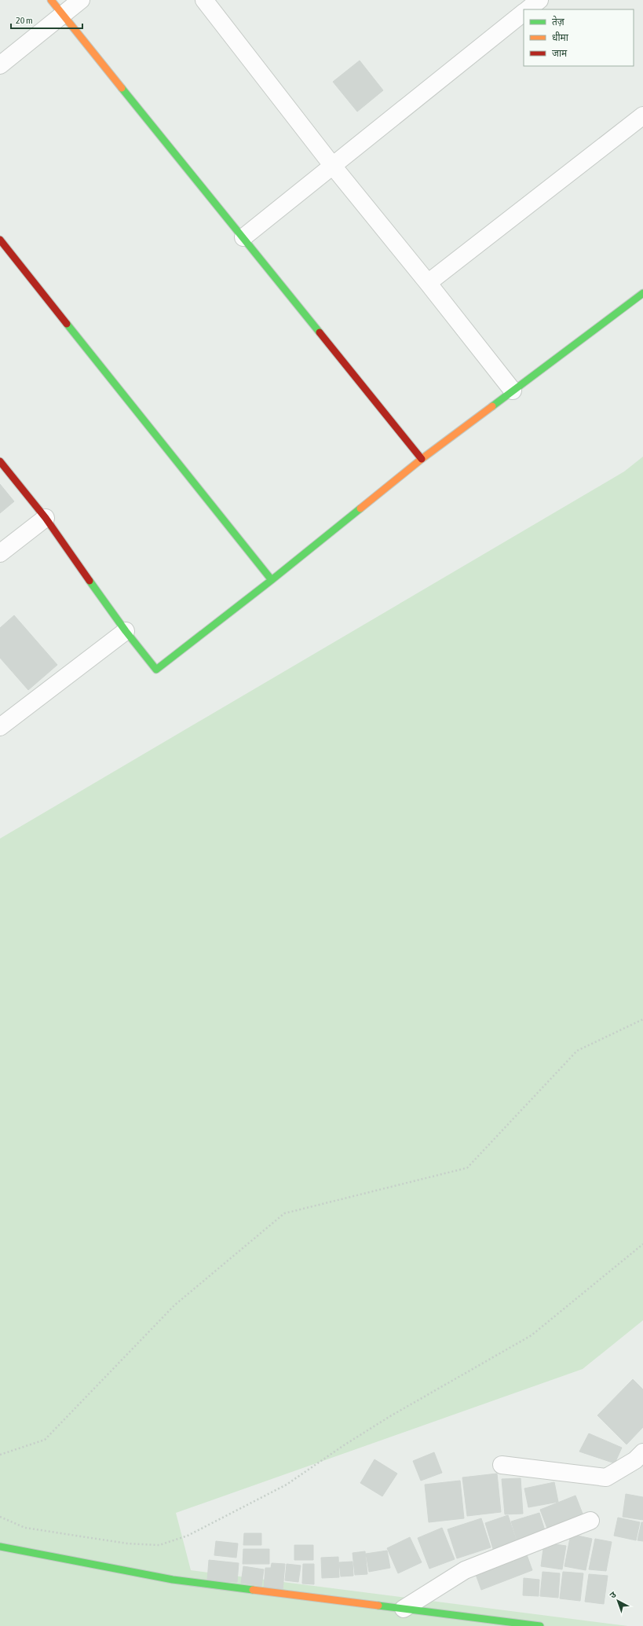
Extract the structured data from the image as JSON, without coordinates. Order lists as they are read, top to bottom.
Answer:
{
  "legend": ["तेज़", "धीमा", "जाम"],
  "scale_bar": "20 m",
  "north": "top left"
}
